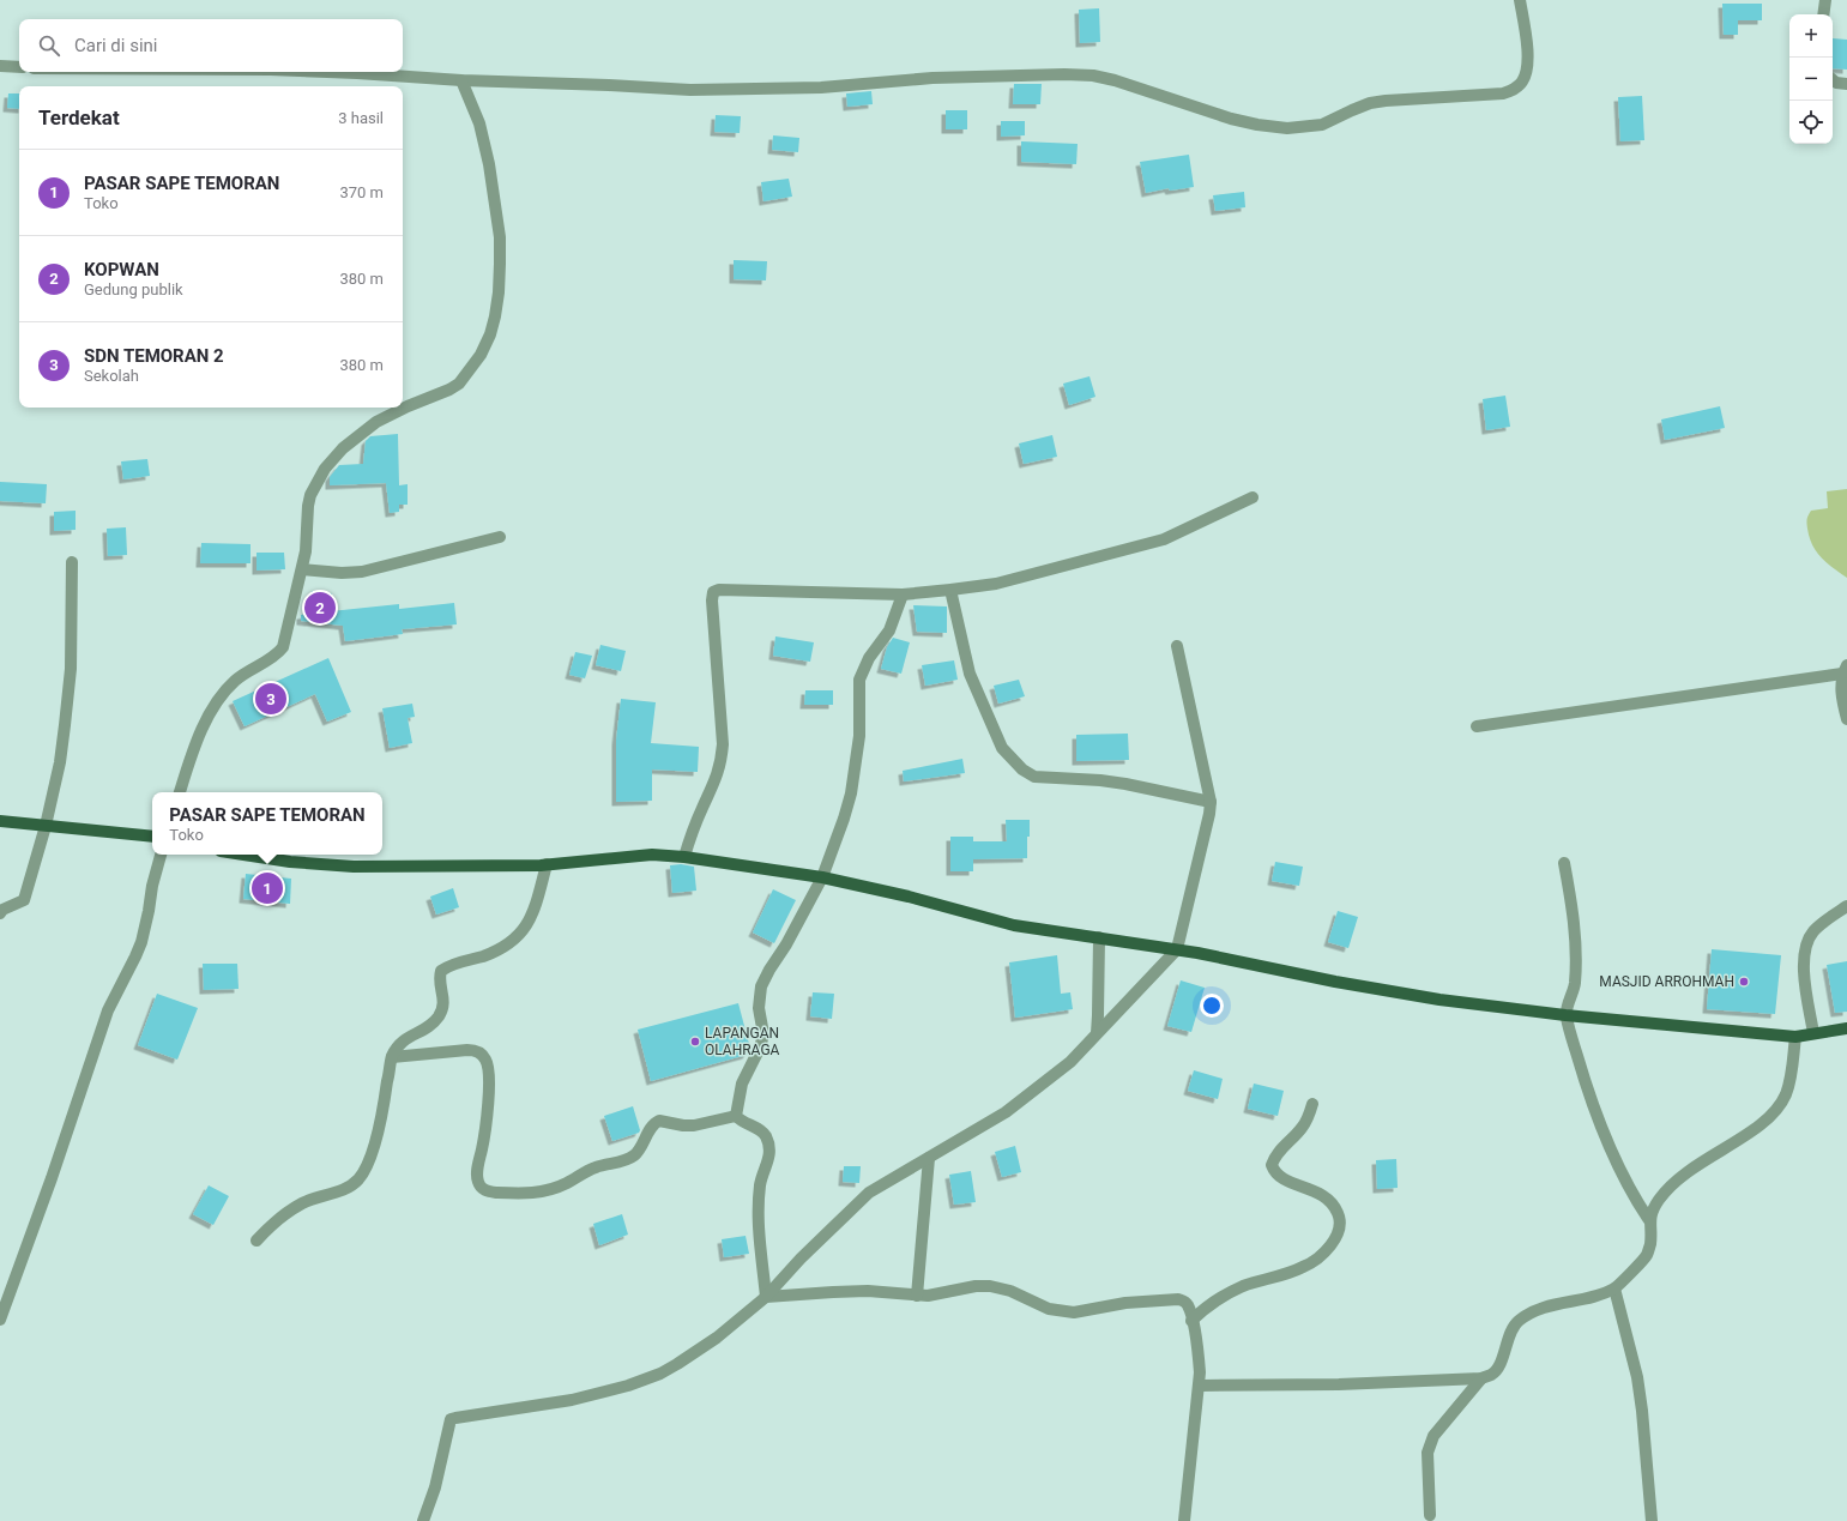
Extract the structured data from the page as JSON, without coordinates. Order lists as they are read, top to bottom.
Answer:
{
  "places": ["MASJID ARROHMAH", "LAPANGAN OLAHRAGA"],
  "page": {
    "map_buttons": ["+", "−"],
    "search": "Cari di sini",
    "heading": ["Terdekat", "3 hasil"],
    "list": [
      {
        "mark": "1",
        "name": "PASAR SAPE TEMORAN",
        "note": "Toko",
        "value": "370 m"
      },
      {
        "mark": "2",
        "name": "KOPWAN",
        "note": "Gedung publik",
        "value": "380 m"
      },
      {
        "mark": "3",
        "name": "SDN TEMORAN 2",
        "note": "Sekolah",
        "value": "380 m"
      }
    ],
    "pins": ["2", "3", "1"],
    "popup": ["PASAR SAPE TEMORAN", "Toko"]
  }
}
